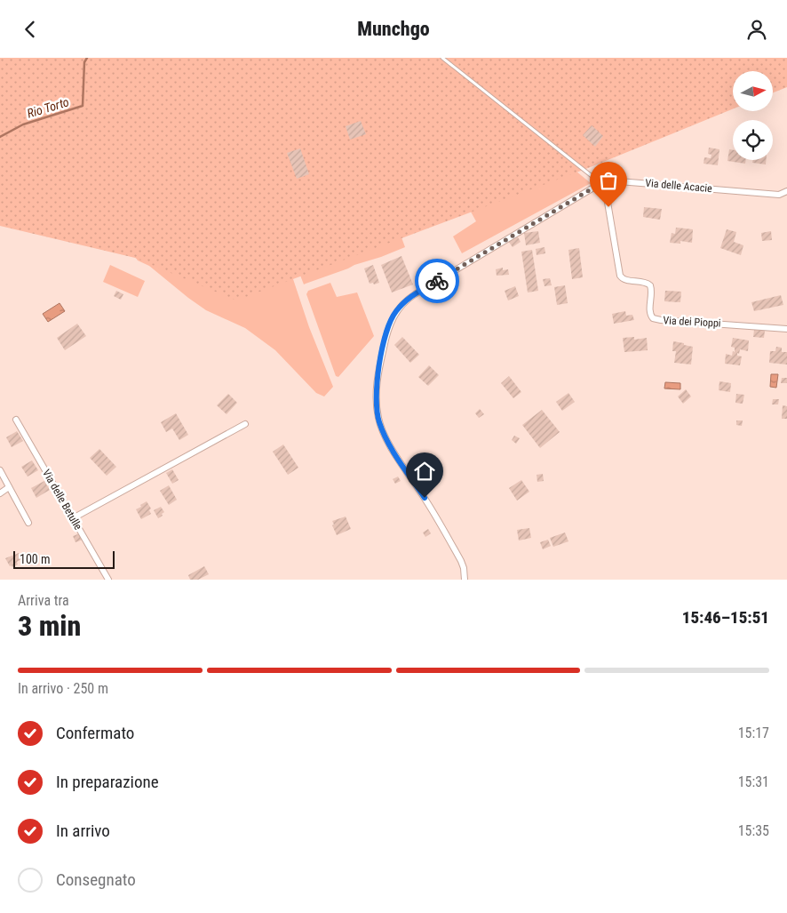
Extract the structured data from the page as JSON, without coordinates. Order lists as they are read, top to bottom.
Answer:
{
  "streets": {
    "street": ["Via delle Acacie", "Via dei Pioppi", "Via delle Betulle"]
  },
  "crossings": [
    ["Via delle Acacie", "Via dei Pioppi"]
  ],
  "water": ["Rio Torto"],
  "scale_bar": "100 m",
  "north": "right",
  "page": {
    "header": "Munchgo",
    "scale": "100 m",
    "heading": ["3 min", "Arriva tra", "15:46–15:51"],
    "bar": "In arrivo · 250 m",
    "list": [
      ["Confermato", "15:17"],
      ["In preparazione", "15:31"],
      ["In arrivo", "15:35"],
      "Consegnato"
    ]
  }
}
